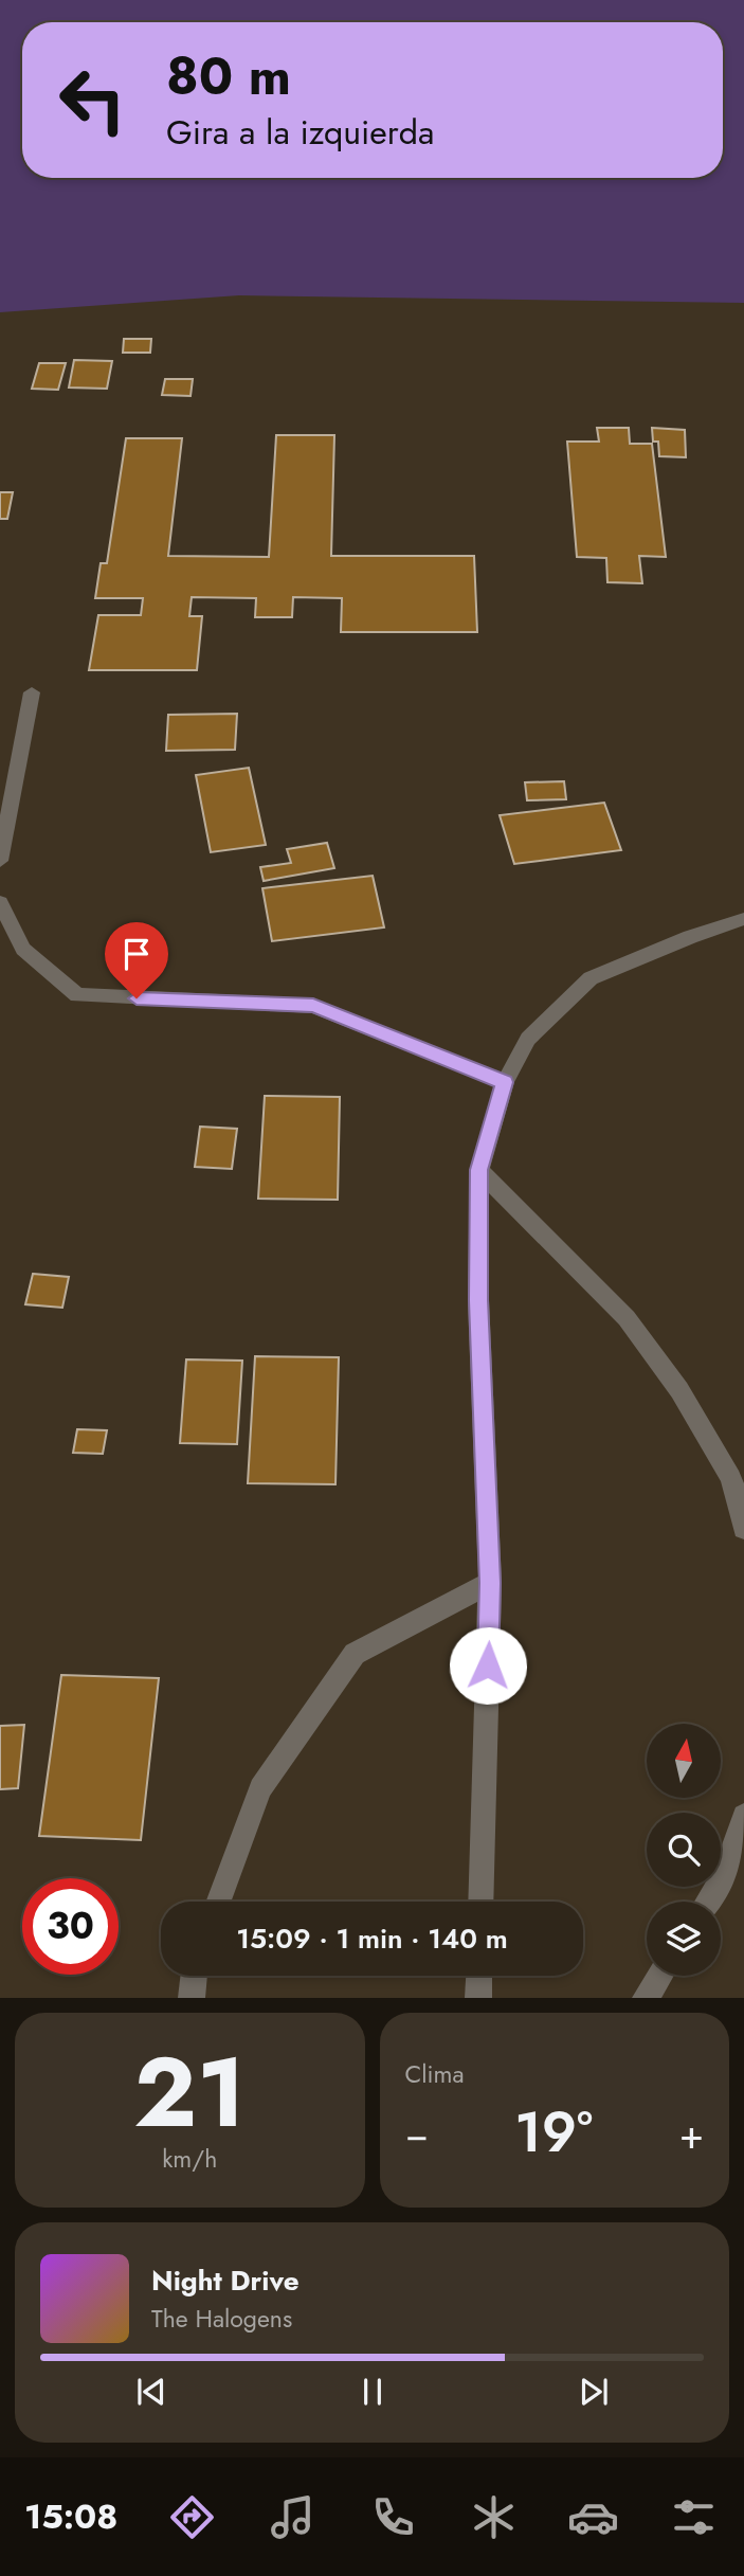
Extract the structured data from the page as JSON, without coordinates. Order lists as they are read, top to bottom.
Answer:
{
  "north": "top",
  "page": {
    "turn": ["80 m", "Gira a la izquierda"],
    "limit": "30",
    "trip": "15:09 · 1 min · 140 m",
    "tile": [
      ["21", "km/h"],
      "Clima"
    ],
    "heat": ["−", "19°", "+"],
    "song": ["Night Drive", "The Halogens"],
    "tabs": "15:08"
  }
}
